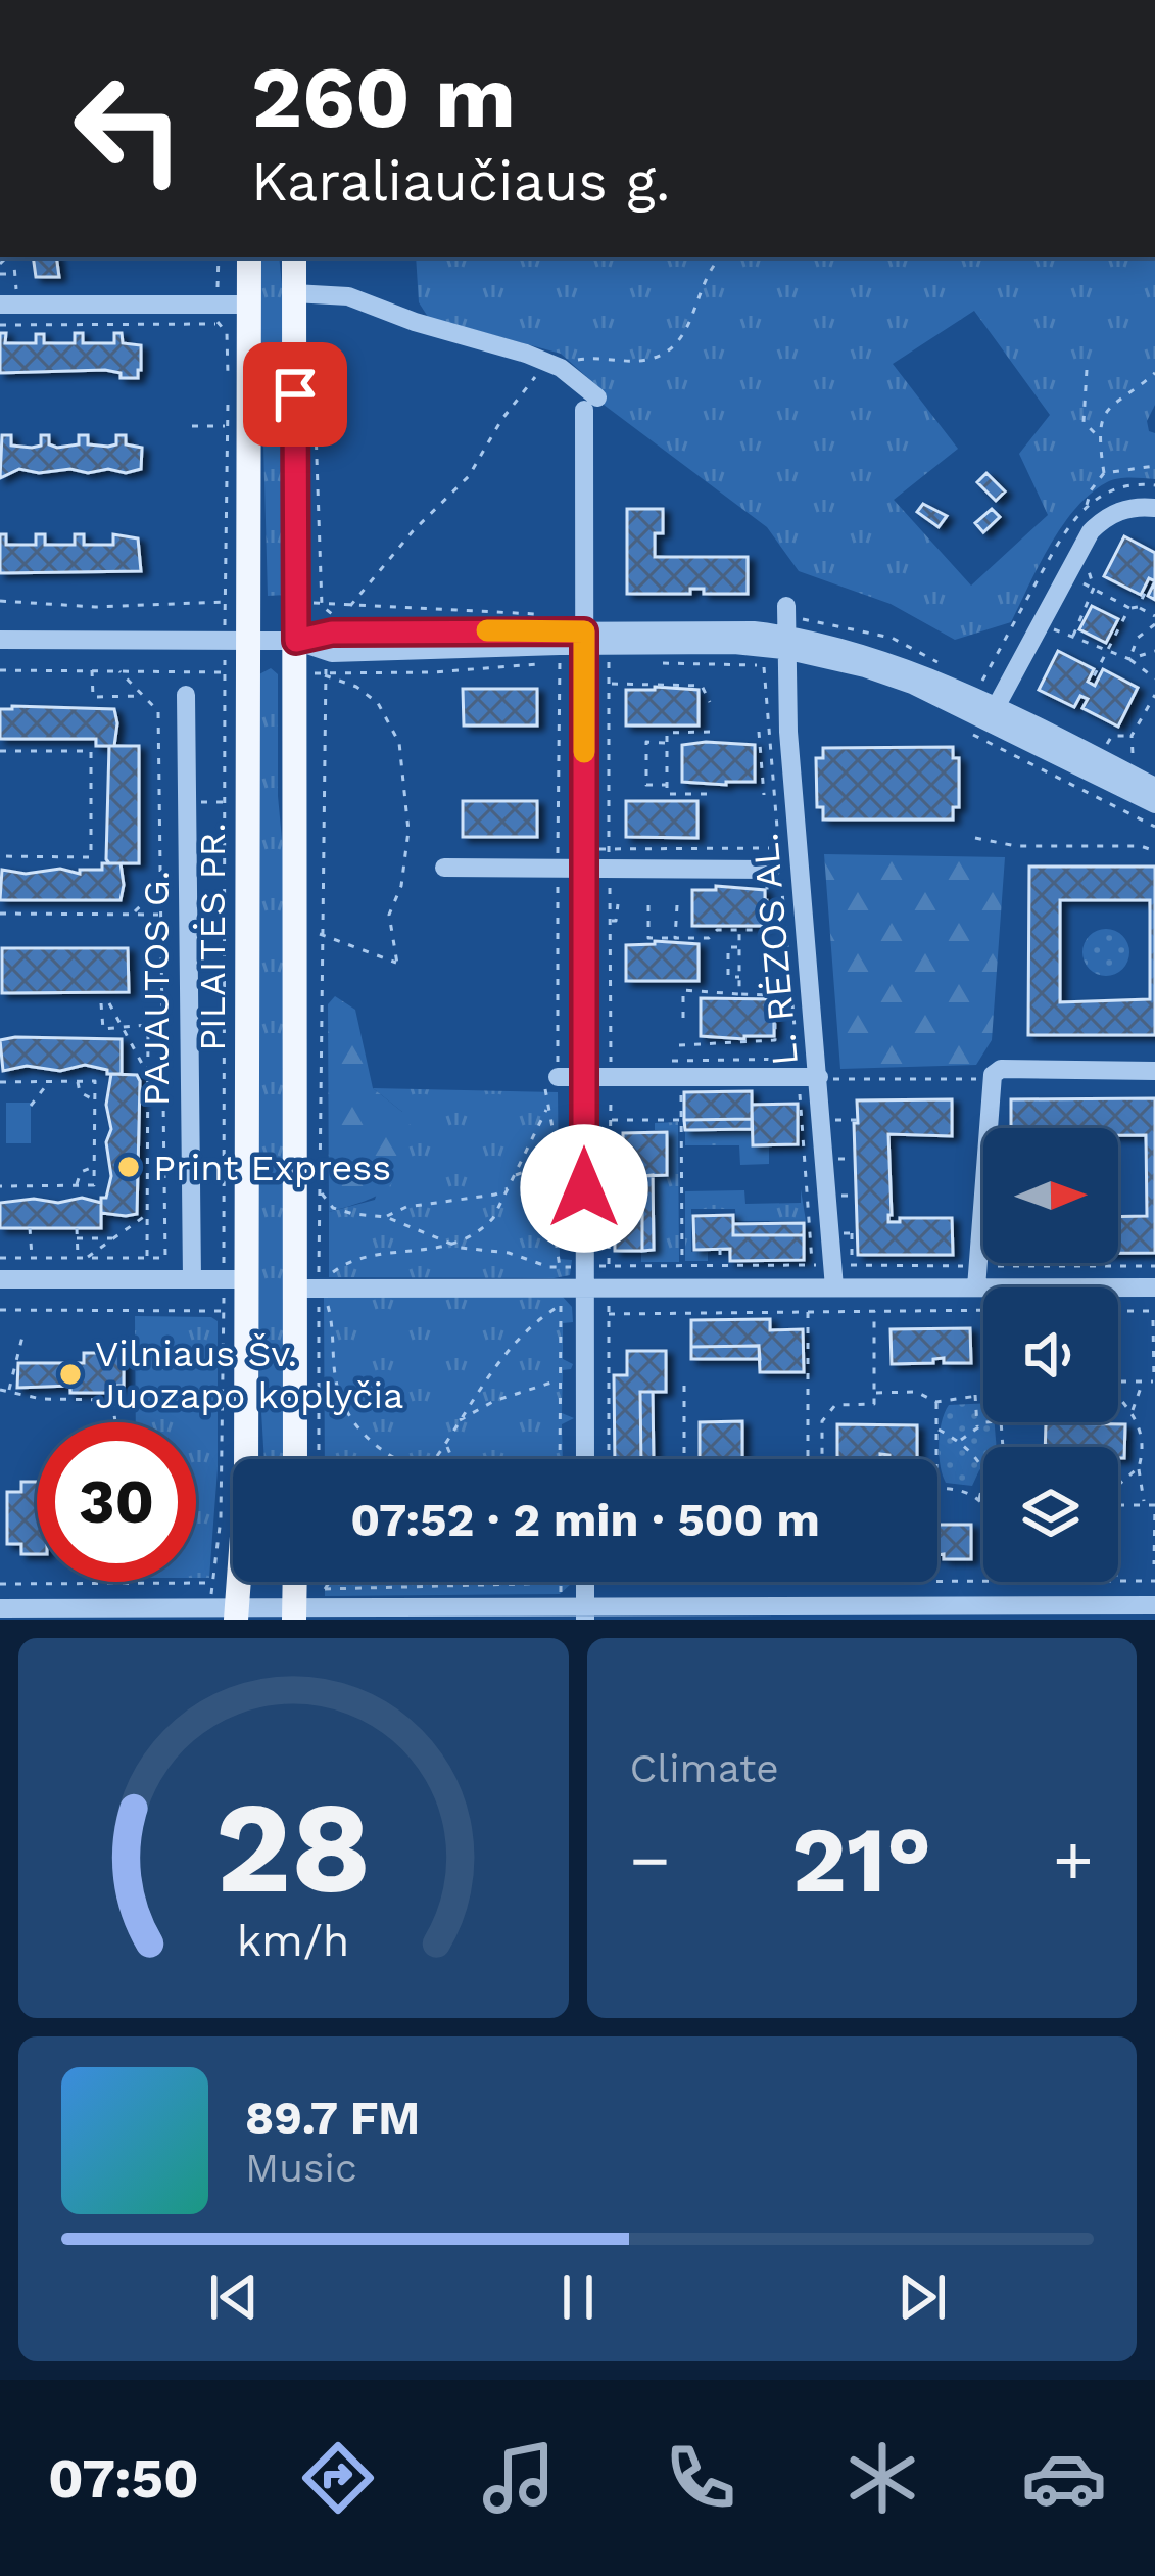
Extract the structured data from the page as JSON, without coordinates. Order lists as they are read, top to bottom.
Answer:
{
  "streets": {
    "main road": ["PILAITĖS PR."],
    "street": ["L. RĖZOS AL.", "PAJAUTOS G."]
  },
  "places": ["Print Express", "Vilniaus Šv. Juozapo koplyčia"],
  "north": "right",
  "page": {
    "turn": ["260 m", "Karaliaučiaus g."],
    "limit": "30",
    "trip": "07:52 · 2 min · 500 m",
    "tile": "Climate",
    "heat": ["−", "21°", "+"],
    "song": ["89.7 FM", "Music"],
    "tabs": "07:50",
    "gauge": ["28", "km/h"]
  }
}
